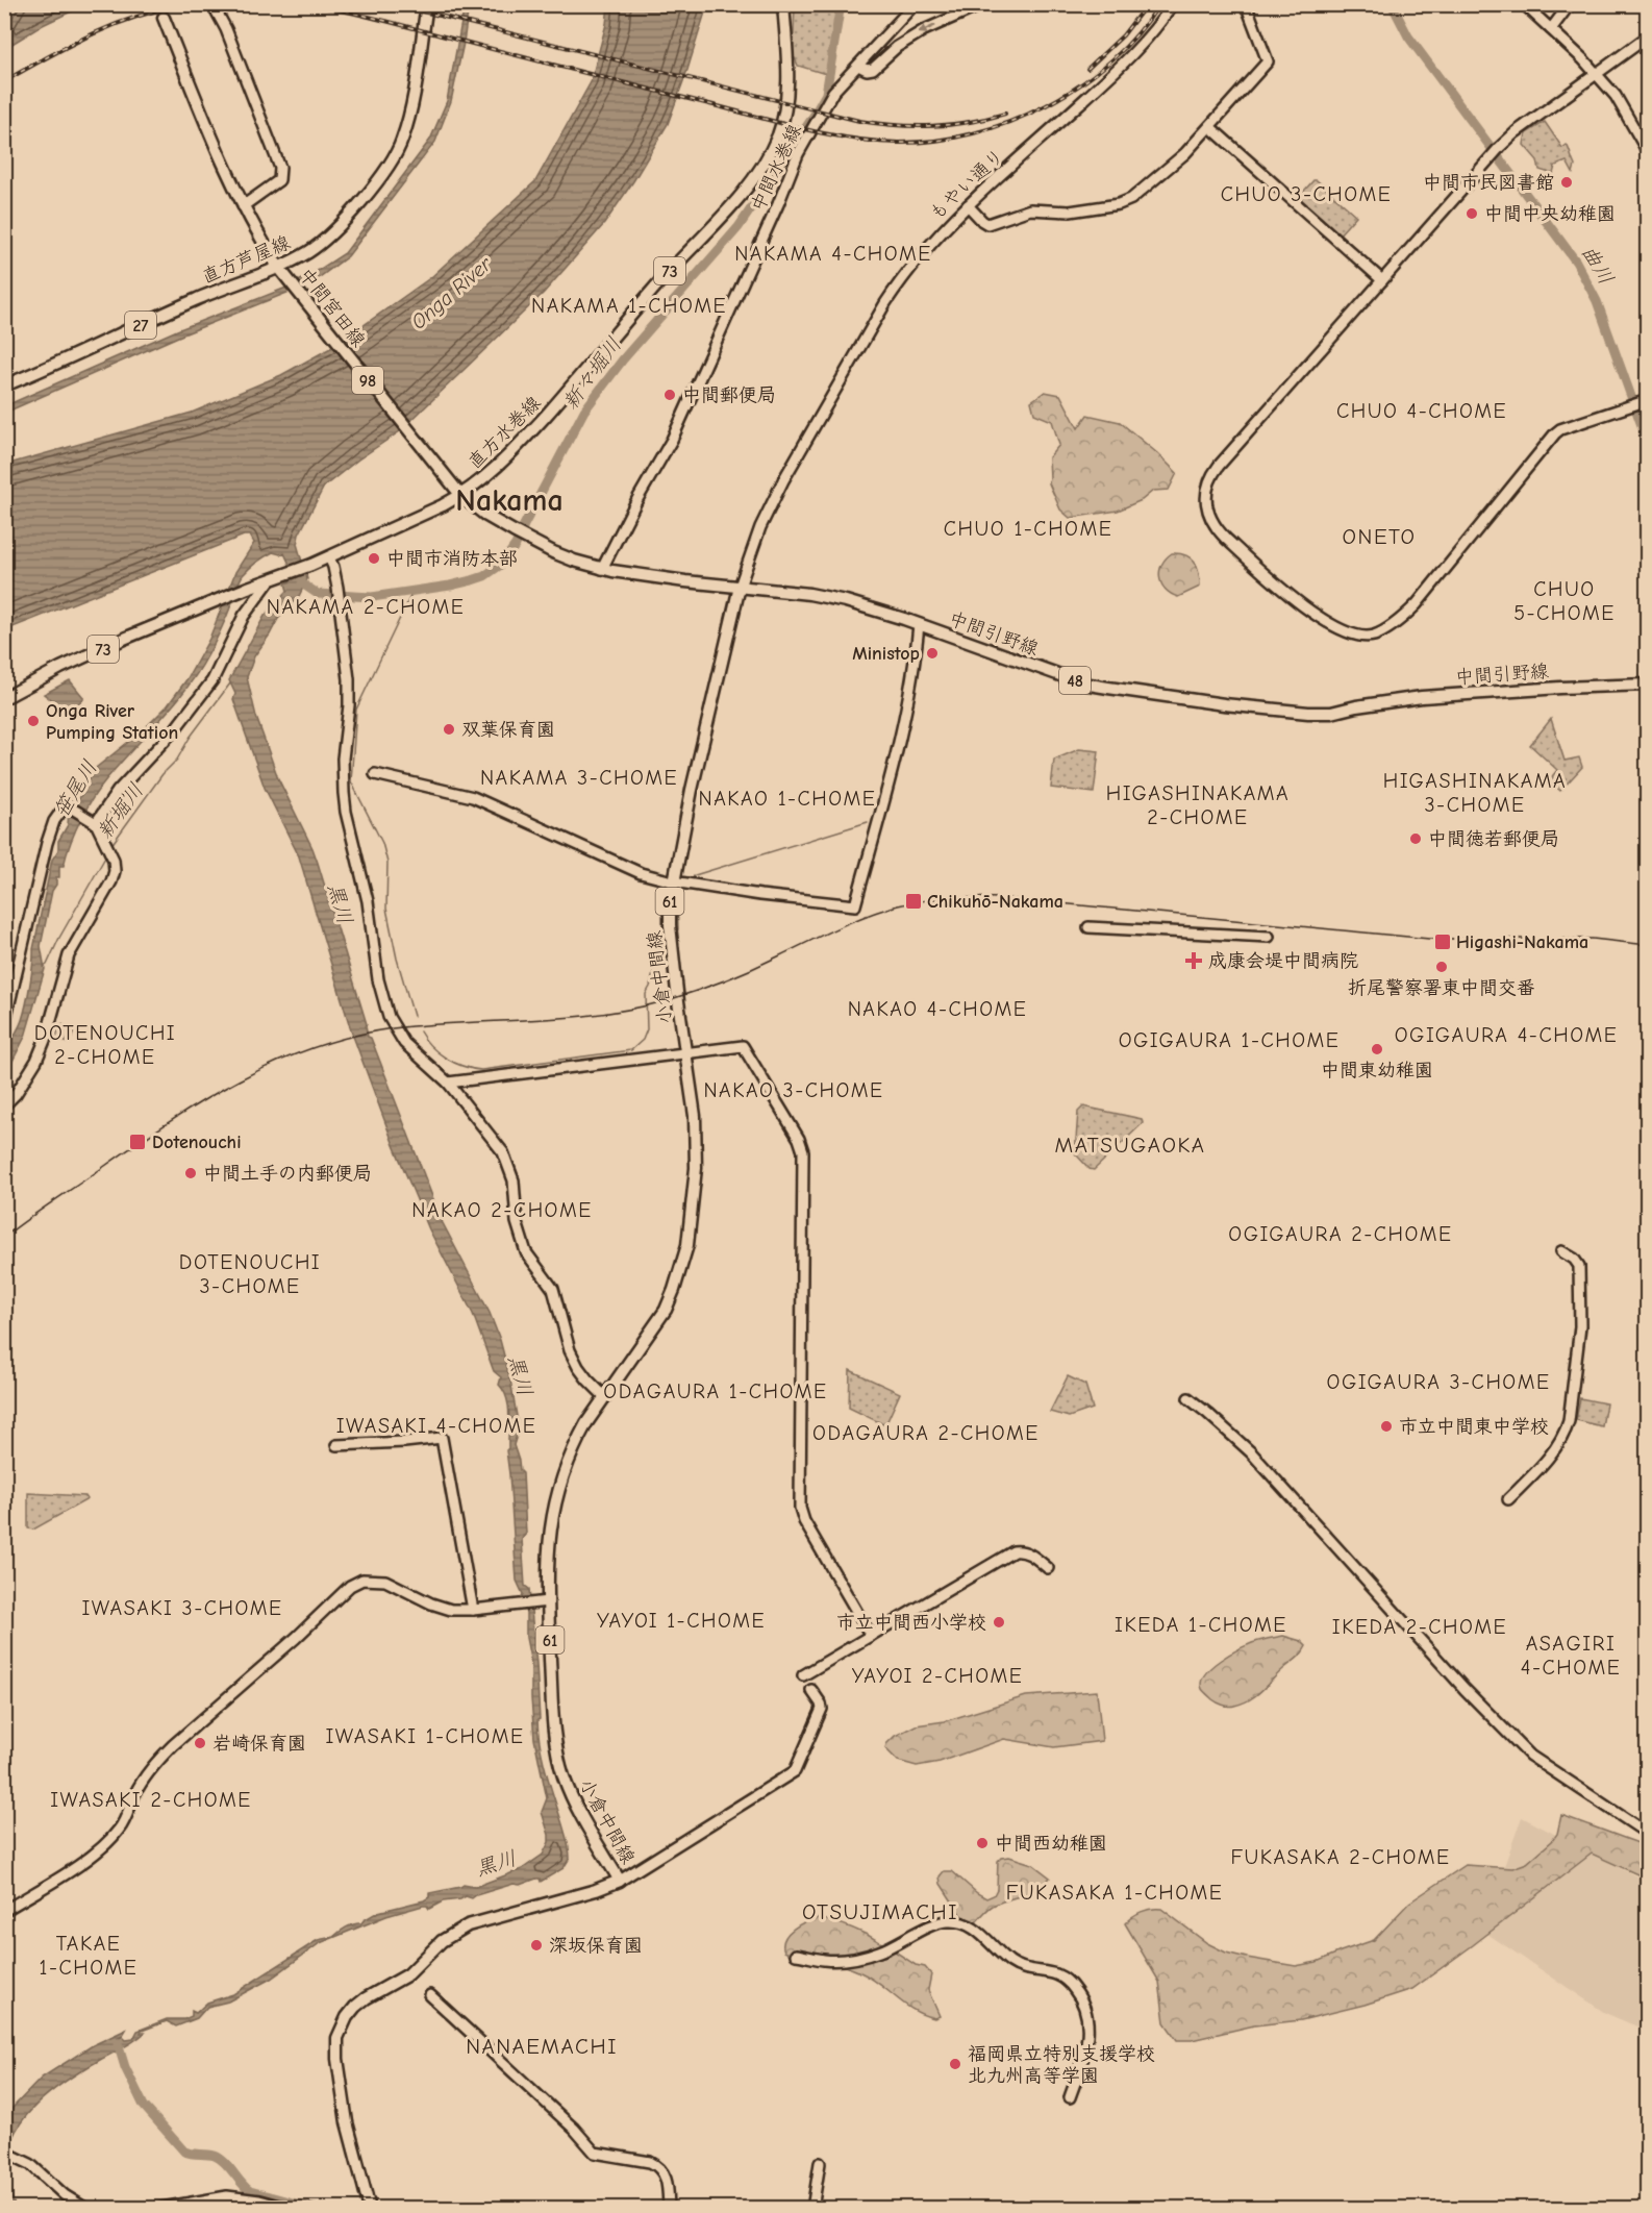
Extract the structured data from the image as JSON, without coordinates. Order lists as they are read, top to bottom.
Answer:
{
  "streets": {
    "main road": [
      "直方芦屋線",
      "73",
      "中間宮田線",
      "27",
      "98",
      "直方水巻線",
      "中間引野線",
      "48",
      "61",
      "小倉中間線"
    ],
    "street": ["中間水巻線", "もやい通り"]
  },
  "crossings": [
    ["中間水巻線", "中間引野線"],
    ["もやい通り", "中間引野線"],
    ["もやい通り", "小倉中間線"],
    ["直方芦屋線", "中間宮田線"],
    ["中間宮田線", "直方水巻線"],
    ["中間宮田線", "中間引野線"],
    ["直方水巻線", "中間引野線"],
    ["中間引野線", "小倉中間線"]
  ],
  "districts": [
    "CHUO 3-CHOME",
    "NAKAMA 4-CHOME",
    "NAKAMA 1-CHOME",
    "CHUO 4-CHOME",
    "Nakama",
    "CHUO 1-CHOME",
    "ONETO",
    "CHUO 5-CHOME",
    "NAKAMA 2-CHOME",
    "NAKAMA 3-CHOME",
    "HIGASHINAKAMA 3-CHOME",
    "HIGASHINAKAMA 2-CHOME",
    "NAKAO 1-CHOME",
    "NAKAO 4-CHOME",
    "DOTENOUCHI 2-CHOME",
    "OGIGAURA 4-CHOME",
    "OGIGAURA 1-CHOME",
    "NAKAO 3-CHOME",
    "MATSUGAOKA",
    "NAKAO 2-CHOME",
    "OGIGAURA 2-CHOME",
    "DOTENOUCHI 3-CHOME",
    "OGIGAURA 3-CHOME",
    "ODAGAURA 1-CHOME",
    "IWASAKI 4-CHOME",
    "ODAGAURA 2-CHOME",
    "IWASAKI 3-CHOME",
    "YAYOI 1-CHOME",
    "IKEDA 1-CHOME",
    "IKEDA 2-CHOME",
    "ASAGIRI 4-CHOME",
    "YAYOI 2-CHOME",
    "IWASAKI 1-CHOME",
    "IWASAKI 2-CHOME",
    "FUKASAKA 2-CHOME",
    "FUKASAKA 1-CHOME",
    "OTSUJIMACHI",
    "TAKAE 1-CHOME",
    "NANAEMACHI"
  ],
  "water": [
    "曲川",
    "Onga River",
    "新々堀川",
    "笹尾川",
    "新堀川",
    "黒川"
  ],
  "places": {
    "other": [
      "中間市民図書館",
      "中間中央幼稚園",
      "中間郵便局",
      "中間市消防本部",
      "Ministop",
      "Onga River Pumping Station",
      "双葉保育園",
      "中間徳若郵便局",
      "折尾警察署東中間交番",
      "中間東幼稚園",
      "中間土手の内郵便局",
      "市立中間東中学校",
      "市立中間西小学校",
      "岩崎保育園",
      "中間西幼稚園",
      "深坂保育園",
      "福岡県立特別支援学校 北九州高等学園"
    ],
    "transit": ["Chikuhō-Nakama", "Higashi-Nakama", "Dotenouchi"],
    "health": ["成康会堤中間病院"]
  }
}
